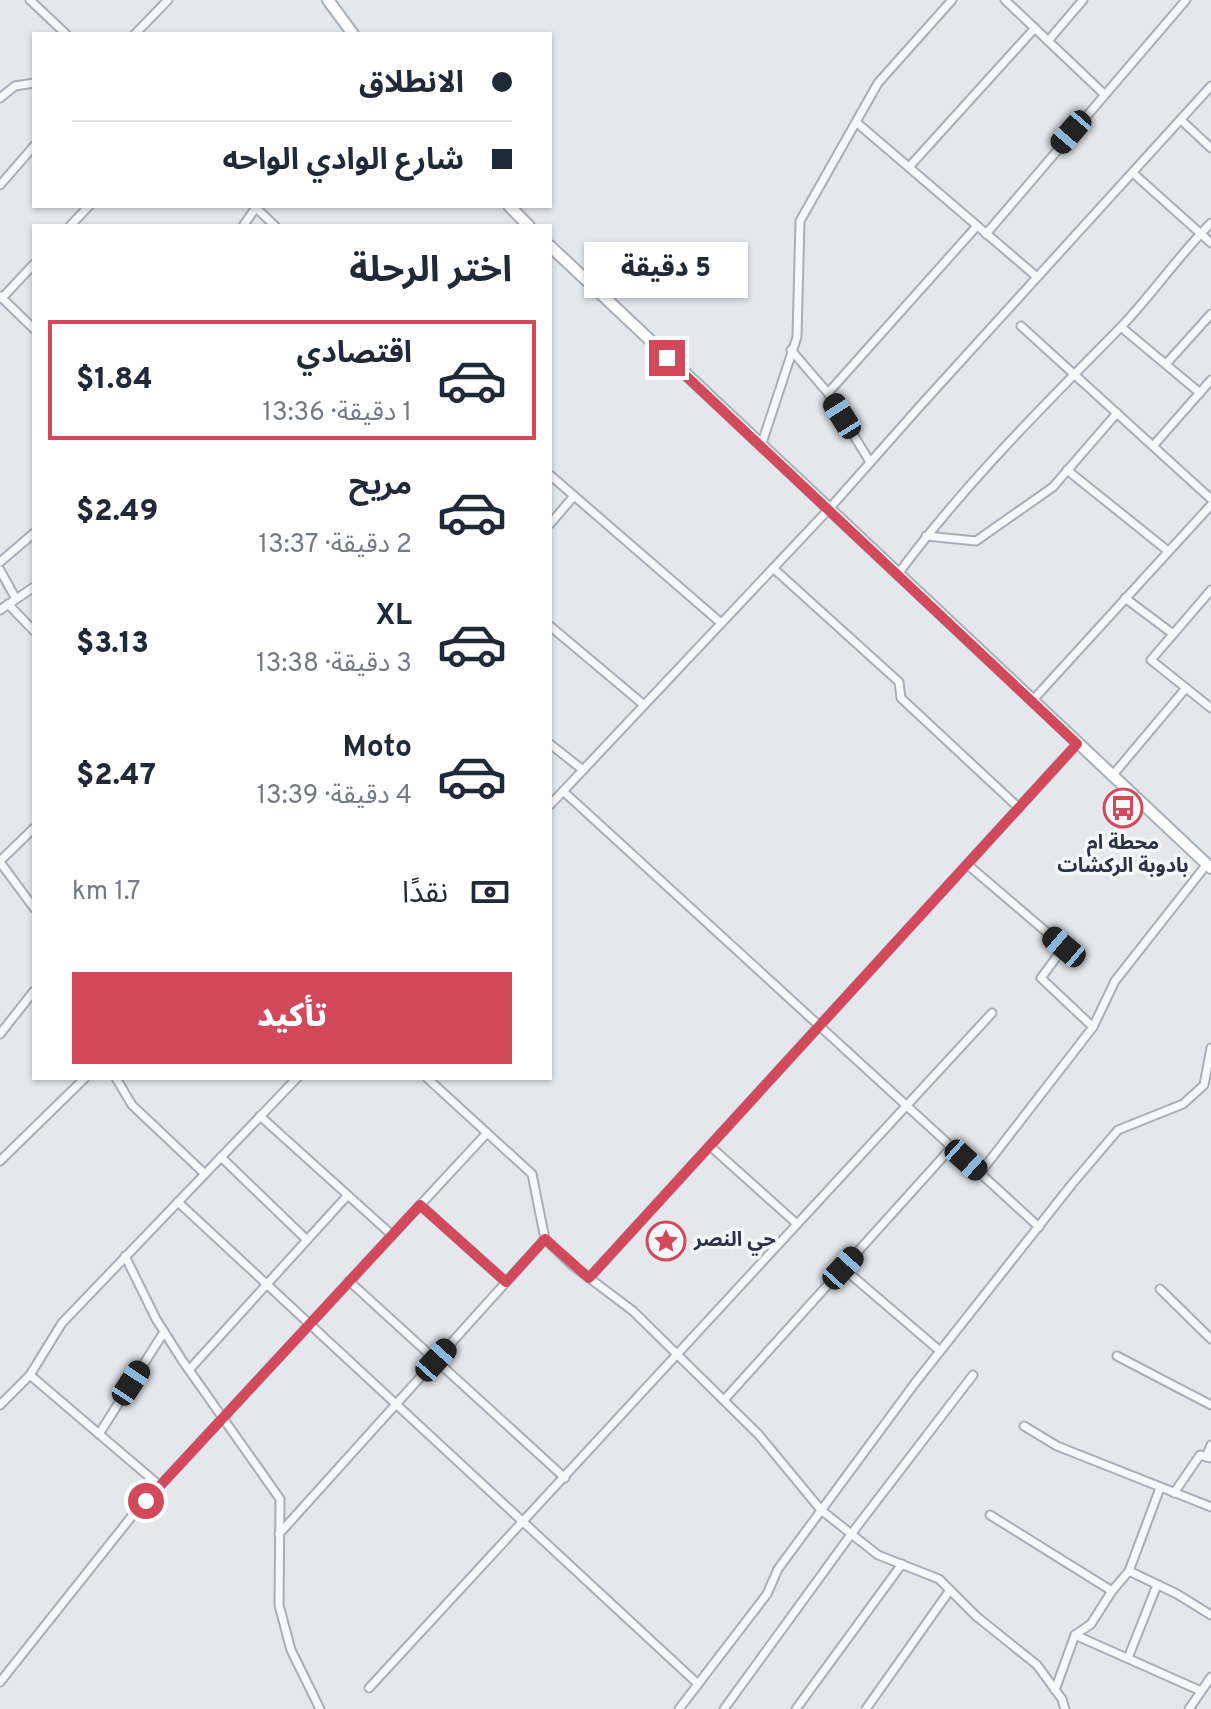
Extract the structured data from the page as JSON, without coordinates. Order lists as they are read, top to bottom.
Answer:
{
  "places": {
    "bus stop": ["محطة ام بادوبة الركشات"],
    "place": ["حي النصر"]
  },
  "page": {
    "banner": ["الانطلاق", "شارع الوادي الواحه"],
    "heading": "اختر الرحلة",
    "bubble": "5 دقيقة",
    "list": [
      {
        "name": "اقتصادي",
        "note": "1 دقيقة · 13:36",
        "value": "$1.84"
      },
      {
        "name": "مريح",
        "note": "2 دقيقة · 13:37",
        "value": "$2.49"
      },
      {
        "name": "XL",
        "note": "3 دقيقة · 13:38",
        "value": "$3.13"
      },
      {
        "name": "Moto",
        "note": "4 دقيقة · 13:39",
        "value": "$2.47"
      }
    ],
    "pay": ["نقدًا", "1.7 km"],
    "buttons": "تأكيد"
  }
}
